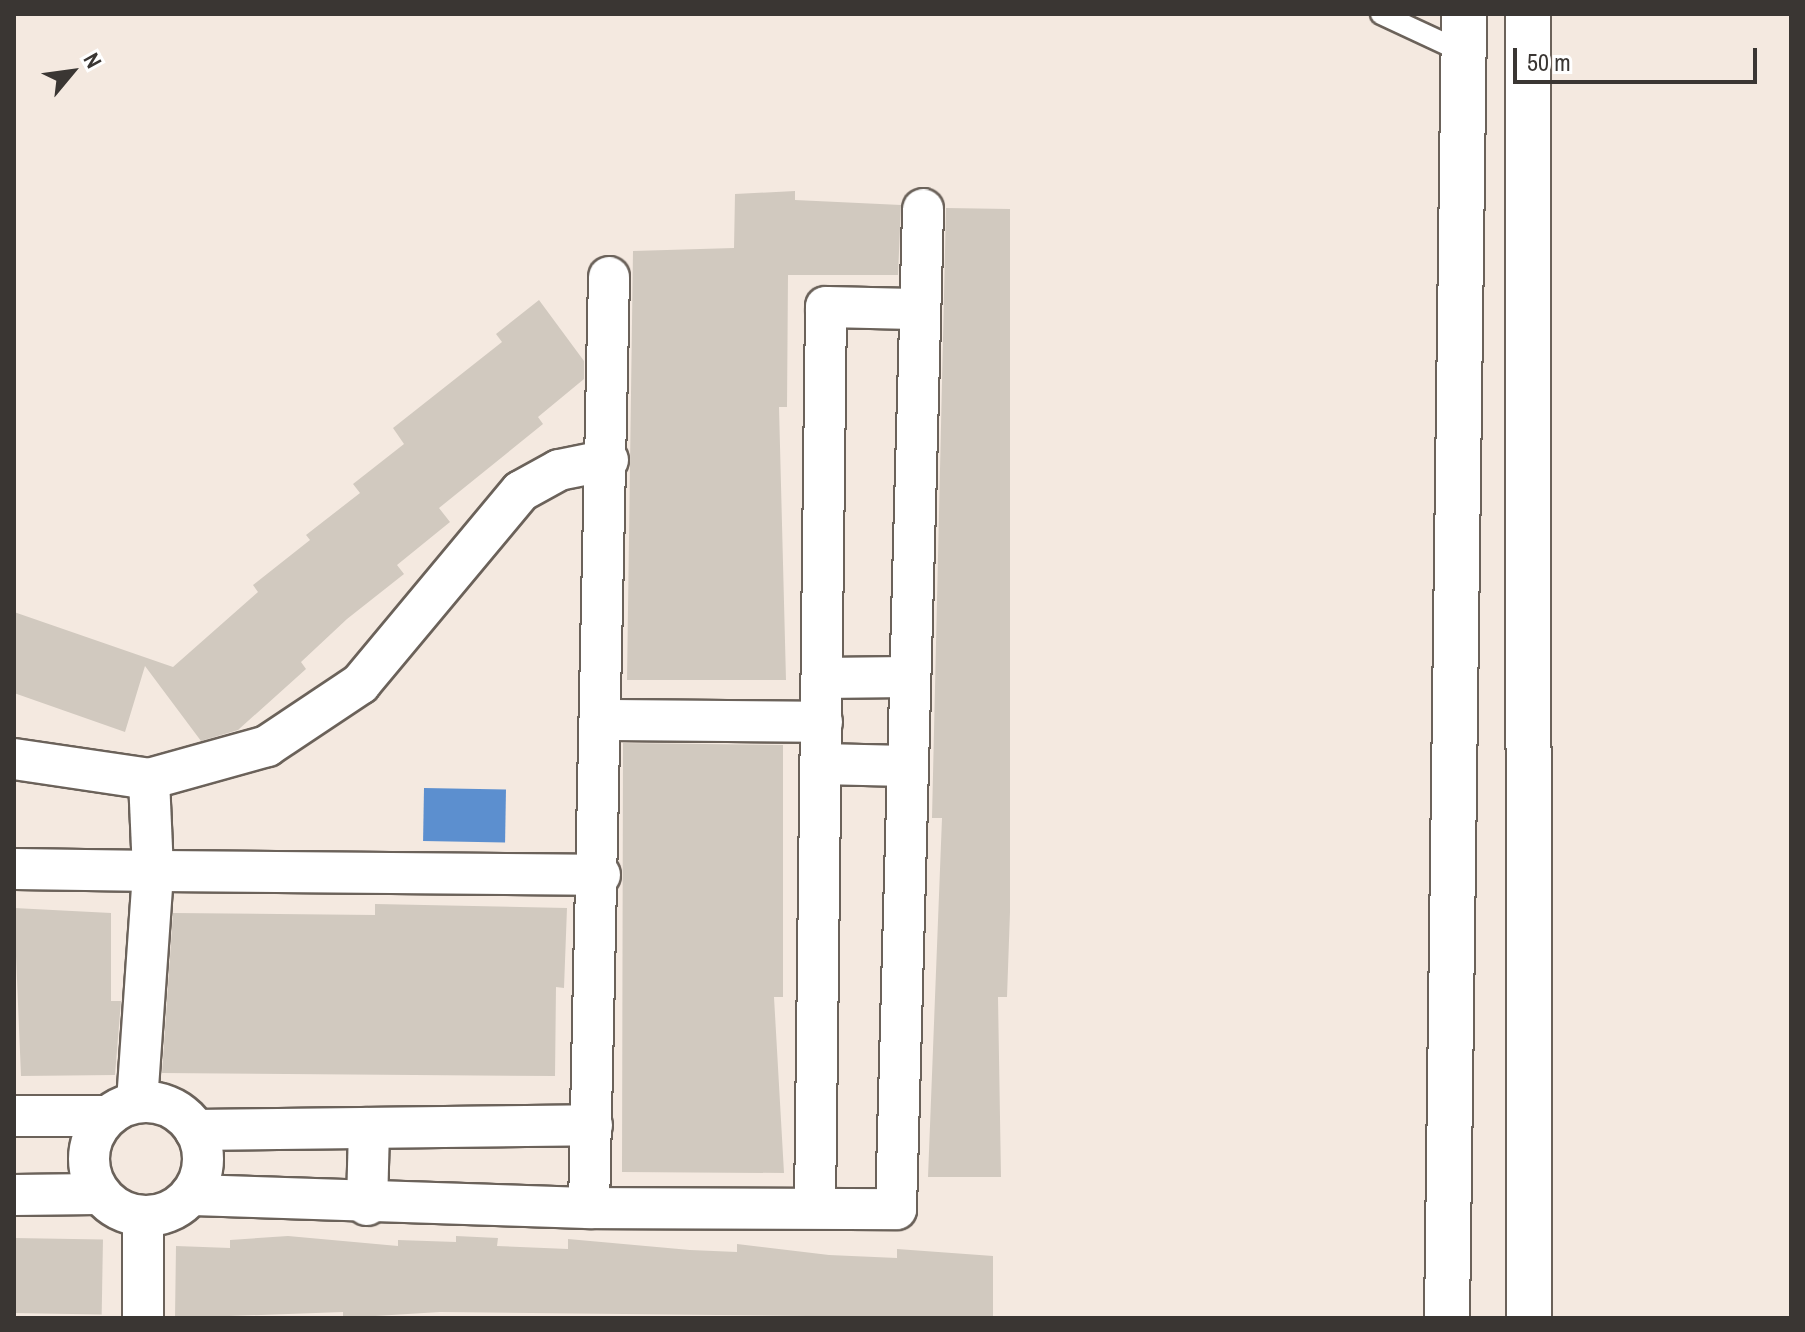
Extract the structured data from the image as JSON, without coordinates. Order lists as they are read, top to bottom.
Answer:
{
  "scale_bar": "50 m",
  "north": "top right"
}
